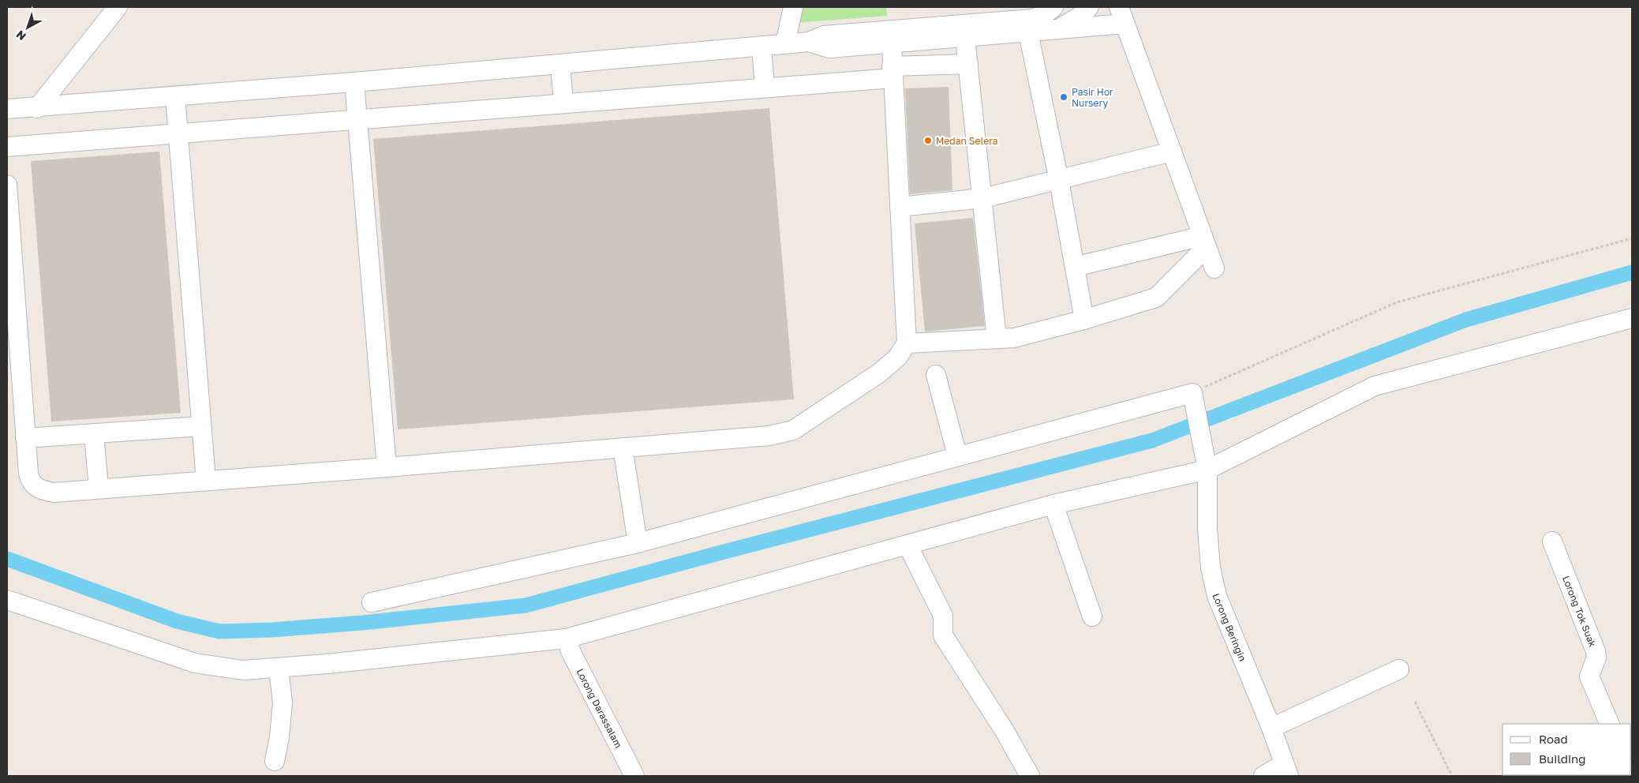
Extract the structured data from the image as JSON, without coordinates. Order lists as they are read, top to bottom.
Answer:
{
  "streets": {
    "street": ["Lorong Tok Suak", "Lorong Beringin", "Lorong Darassalam"]
  },
  "places": ["Pasir Hor Nursery", "Medan Selera"],
  "legend": ["Road", "Building"],
  "north": "bottom left"
}
